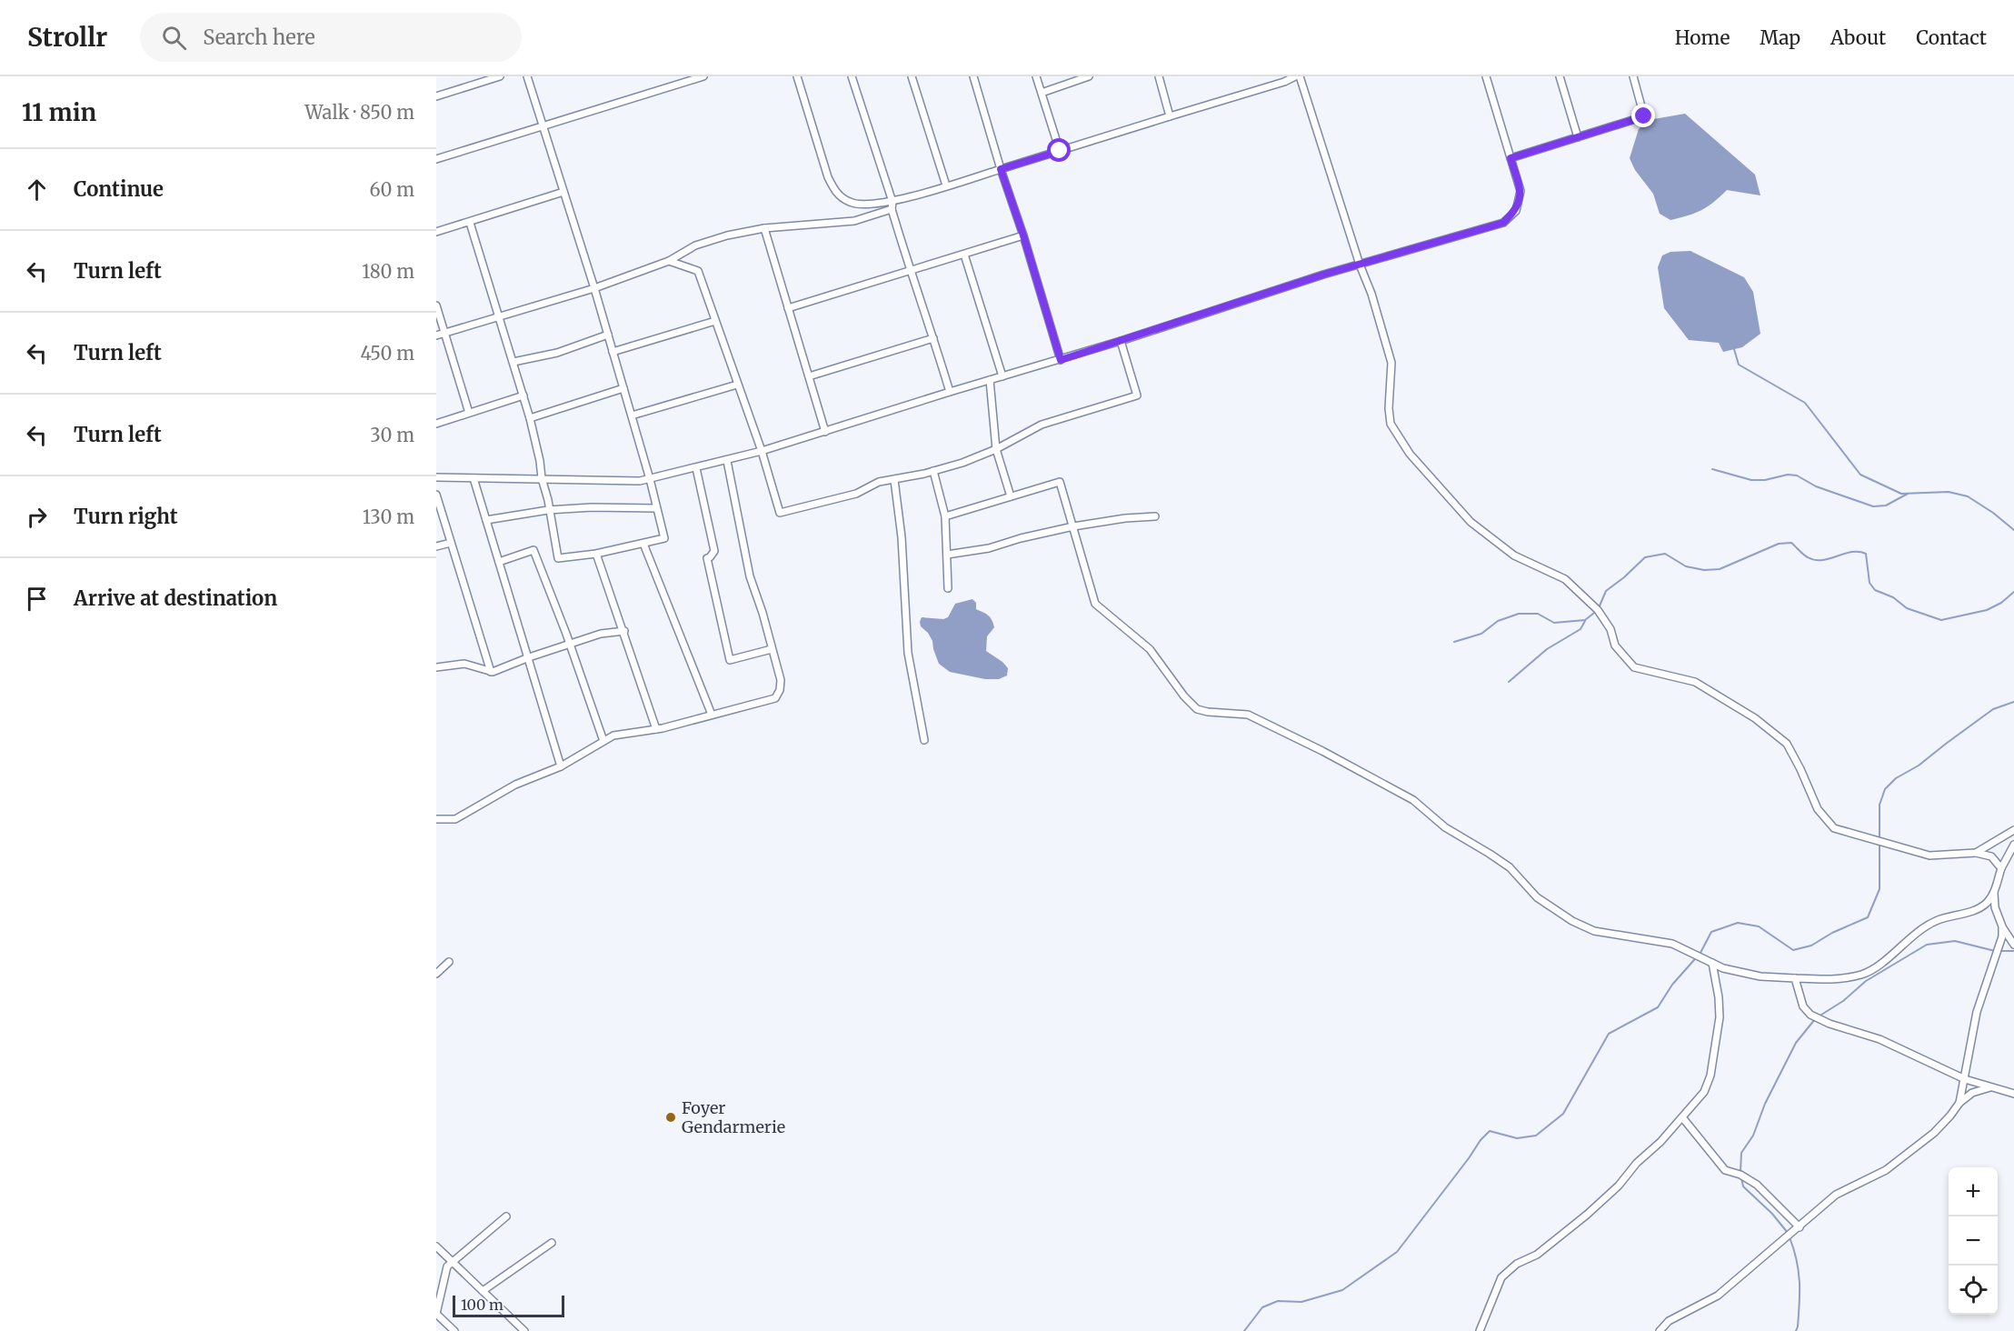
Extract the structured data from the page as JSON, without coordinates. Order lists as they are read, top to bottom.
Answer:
{
  "places": ["Foyer Gendarmerie"],
  "scale_bar": "100 m",
  "page": {
    "header": "Strollr",
    "search": "Search here",
    "nav": [
      "Home",
      "Map",
      "About",
      "Contact"
    ],
    "heading": ["11 min", "Walk · 850 m"],
    "list": [
      ["Continue", "60 m"],
      ["Turn left", "180 m"],
      ["Turn left", "450 m"],
      ["Turn left", "30 m"],
      ["Turn right", "130 m"],
      "Arrive at destination"
    ],
    "map_buttons": ["+", "−"],
    "scale": "100 m"
  }
}
